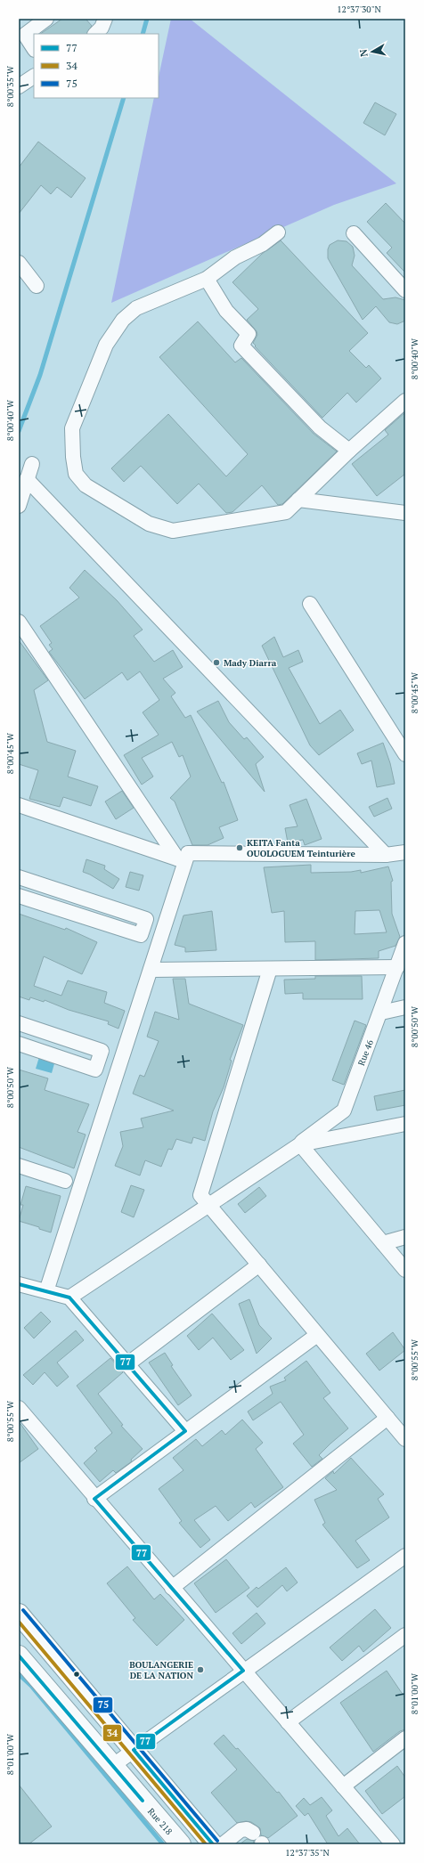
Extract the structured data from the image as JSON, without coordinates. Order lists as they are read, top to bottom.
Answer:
{
  "streets": {
    "highway": ["Rue 218"],
    "street": ["Rue 46"]
  },
  "places": ["Mady Diarra", "KEITA Fanta OUOLOGUEM Teinturière", "BOULANGERIE DE LA NATION"],
  "lines": ["transit line 77", "transit line 75", "transit line 34"],
  "legend": ["77", "34", "75"],
  "north": "left",
  "coordinates": [
    "12°37'30\"N",
    "8°00'35\"W",
    "8°00'40\"W",
    "8°00'45\"W",
    "8°00'50\"W",
    "8°00'55\"W",
    "8°01'00\"W",
    "12°37'35\"N"
  ]
}
